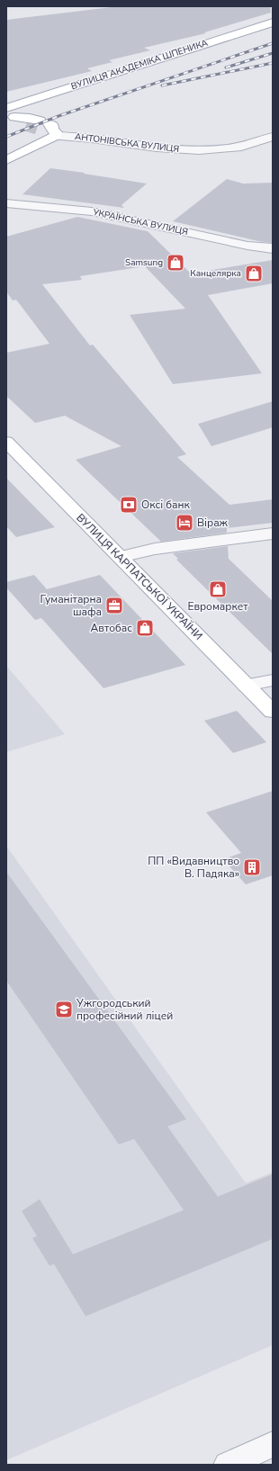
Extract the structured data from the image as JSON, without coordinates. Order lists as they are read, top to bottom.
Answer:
{
  "streets": {
    "main road": ["ВУЛИЦЯ АКАДЕМІКА ШПЕНИКА", "ВУЛИЦЯ КАРПАТСЬКОЇ УКРАЇНИ"],
    "street": ["АНТОНІВСЬКА ВУЛИЦЯ", "УКРАЇНСЬКА ВУЛИЦЯ"]
  },
  "places": {
    "shop": [
      "Samsung",
      "Канцелярка",
      "Евромаркет",
      "Автобас"
    ],
    "bank": ["Оксі банк"],
    "hotel": ["Віраж"],
    "office": ["Гуманітарна шафа"],
    "building": ["ПП «Видавництво В. Падяка»"],
    "school or university": ["Ужгородський професійний ліцей"]
  }
}
